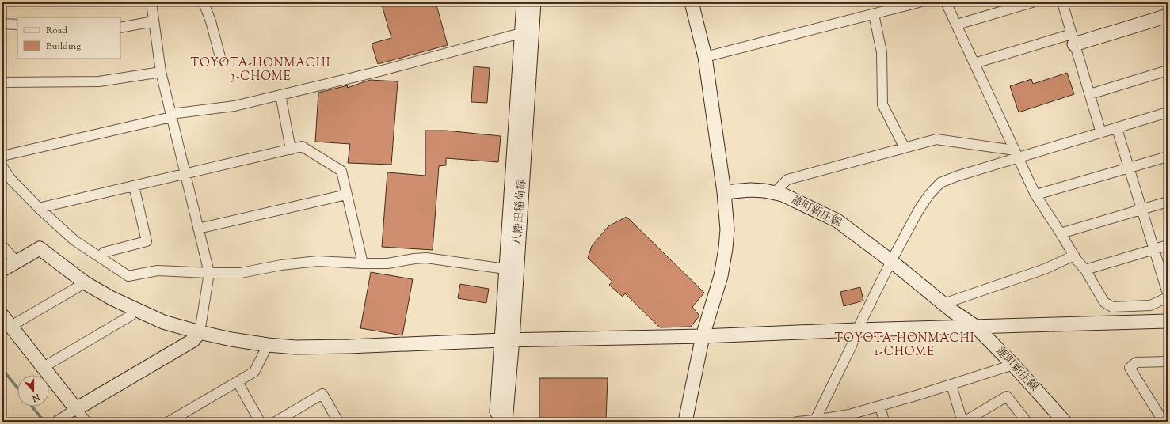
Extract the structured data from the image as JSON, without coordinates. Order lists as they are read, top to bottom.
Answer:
{
  "streets": {
    "street": ["八幡田稲荷線", "蓮町新庄線"]
  },
  "districts": ["TOYOTA-HONMACHI 3-CHOME", "TOYOTA-HONMACHI 1-CHOME"],
  "legend": ["Road", "Building"],
  "north": "bottom"
}
